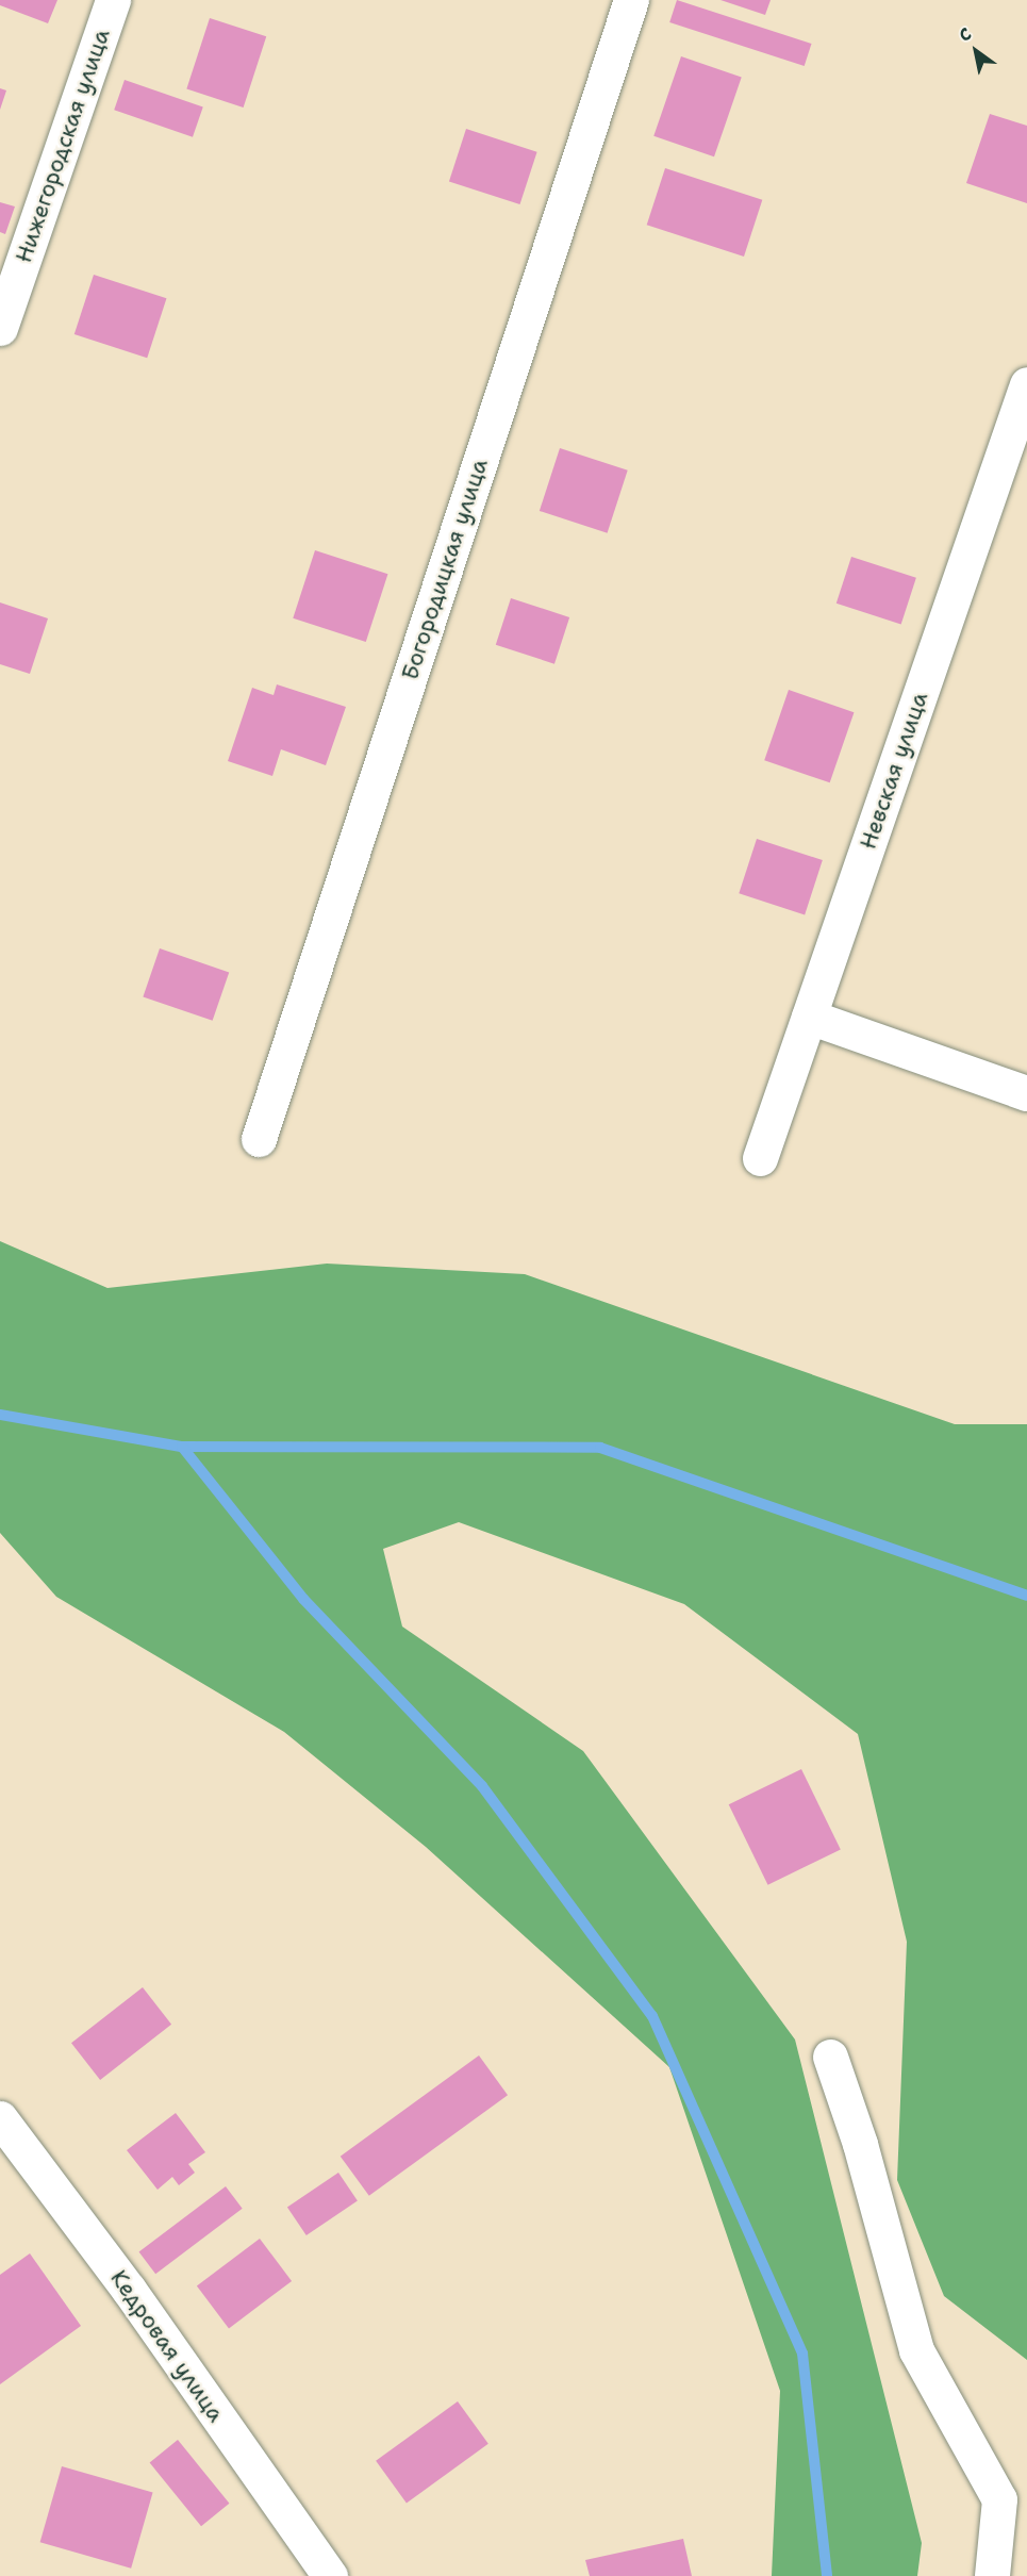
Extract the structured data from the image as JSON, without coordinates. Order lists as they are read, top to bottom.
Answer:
{
  "streets": {
    "street": [
      "Нижегородская улица",
      "Богородицкая улица",
      "Невская улица",
      "Кедровая улица"
    ]
  },
  "north": "top left"
}
